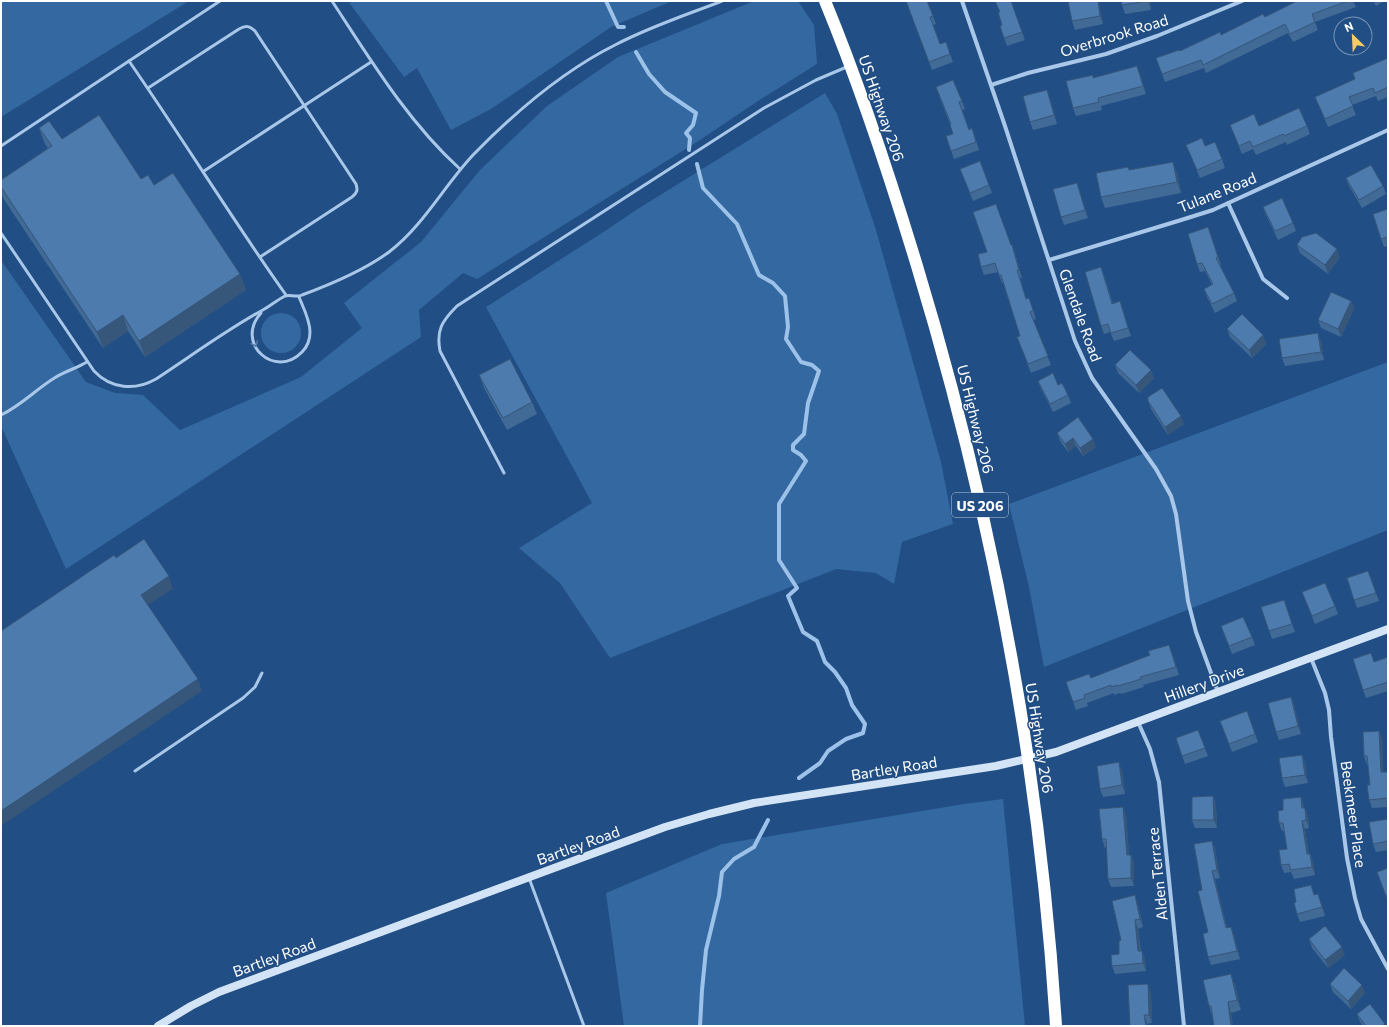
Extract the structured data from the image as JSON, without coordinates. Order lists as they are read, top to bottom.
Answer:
{
  "streets": {
    "highway": ["US Highway 206", "US 206"],
    "street": [
      "Overbrook Road",
      "Tulane Road",
      "Glendale Road",
      "Hillery Drive",
      "Bartley Road",
      "Beekmeer Place",
      "Alden Terrace"
    ]
  },
  "crossings": [
    ["Overbrook Road", "Glendale Road"],
    ["US Highway 206", "Hillery Drive"],
    ["US Highway 206", "Bartley Road"],
    ["Tulane Road", "Glendale Road"],
    ["Glendale Road", "Hillery Drive"],
    ["Hillery Drive", "Bartley Road"],
    ["Hillery Drive", "Beekmeer Place"],
    ["Hillery Drive", "Alden Terrace"]
  ],
  "north": "top left"
}
